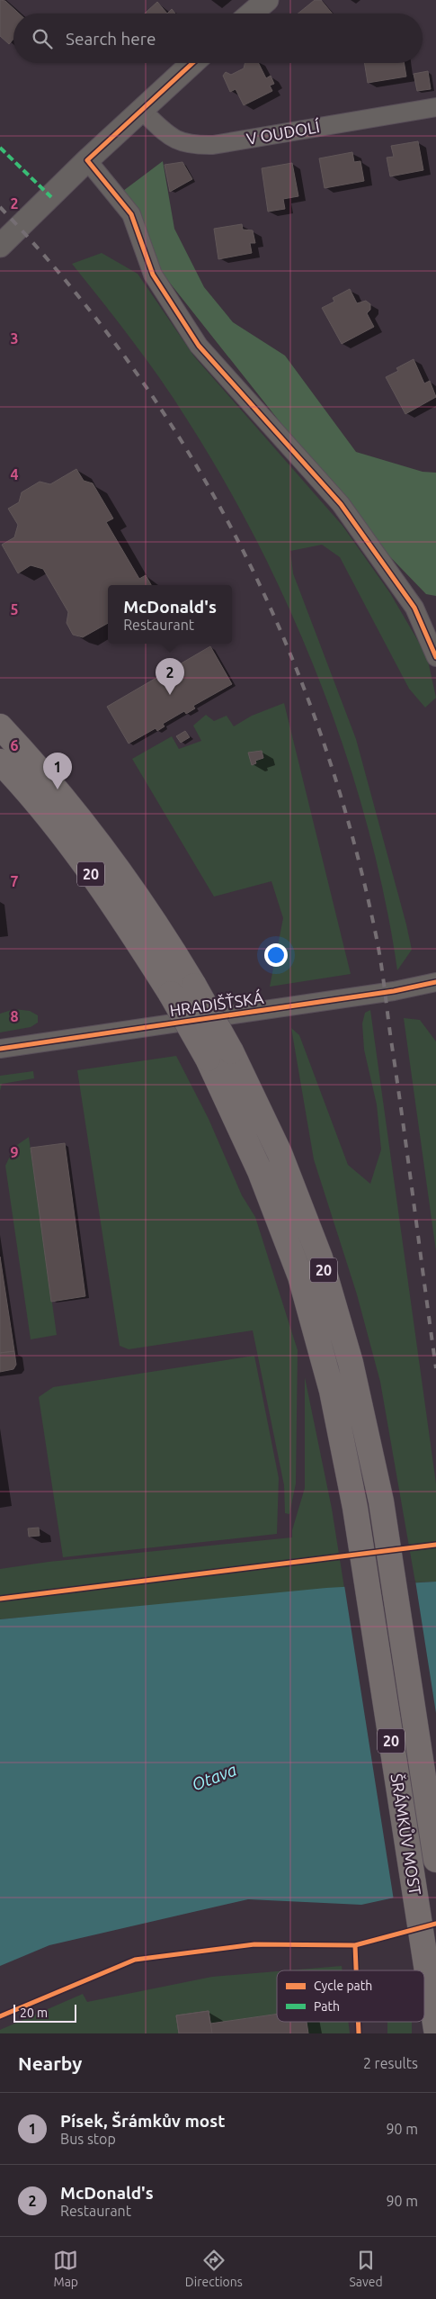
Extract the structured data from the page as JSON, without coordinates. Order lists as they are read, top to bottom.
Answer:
{
  "streets": {
    "highway": ["20", "ŠRÁMKŮV MOST"],
    "street": ["V OUDOLÍ", "HRADIŠŤSKÁ"]
  },
  "water": ["Otava"],
  "legend": ["Cycle path", "Path"],
  "scale_bar": "20 m",
  "page": {
    "search": "Search here",
    "popup": ["McDonald's", "Restaurant"],
    "pins": ["2", "1"],
    "scale": "20 m",
    "heading": ["Nearby", "2 results"],
    "list": [
      {
        "mark": "1",
        "name": "Písek, Šrámkův most",
        "note": "Bus stop",
        "value": "90 m"
      },
      {
        "mark": "2",
        "name": "McDonald's",
        "note": "Restaurant",
        "value": "90 m"
      }
    ],
    "nav": ["Map", "Directions", "Saved"]
  },
  "grid": {
    "rows": [
      "2",
      "3",
      "4",
      "5",
      "6",
      "7",
      "8",
      "9"
    ]
  }
}
